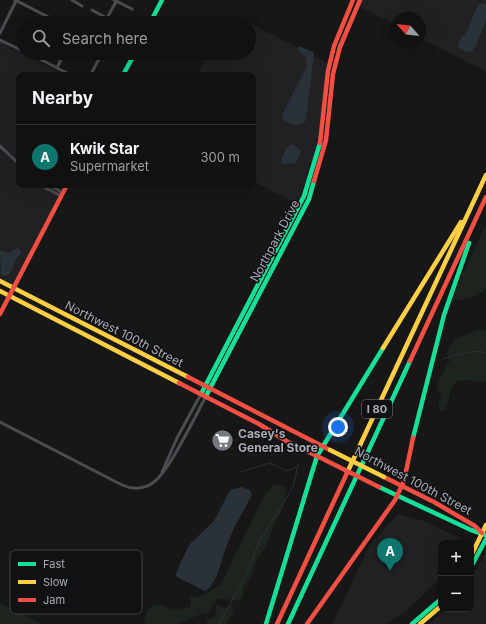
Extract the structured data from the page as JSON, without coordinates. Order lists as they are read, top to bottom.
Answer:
{
  "streets": {
    "main road": ["Northpark Drive", "Northwest 100th Street", "I 80"]
  },
  "crossings": [
    ["Northpark Drive", "Northwest 100th Street"]
  ],
  "places": {
    "supermarket": ["Casey's General Store"]
  },
  "legend": ["Fast", "Slow", "Jam"],
  "north": "top left",
  "page": {
    "search": "Search here",
    "heading": "Nearby",
    "list": [
      {
        "mark": "A",
        "name": "Kwik Star",
        "note": "Supermarket",
        "value": "300 m"
      }
    ],
    "pins": "A",
    "map_buttons": ["+", "−"]
  }
}
